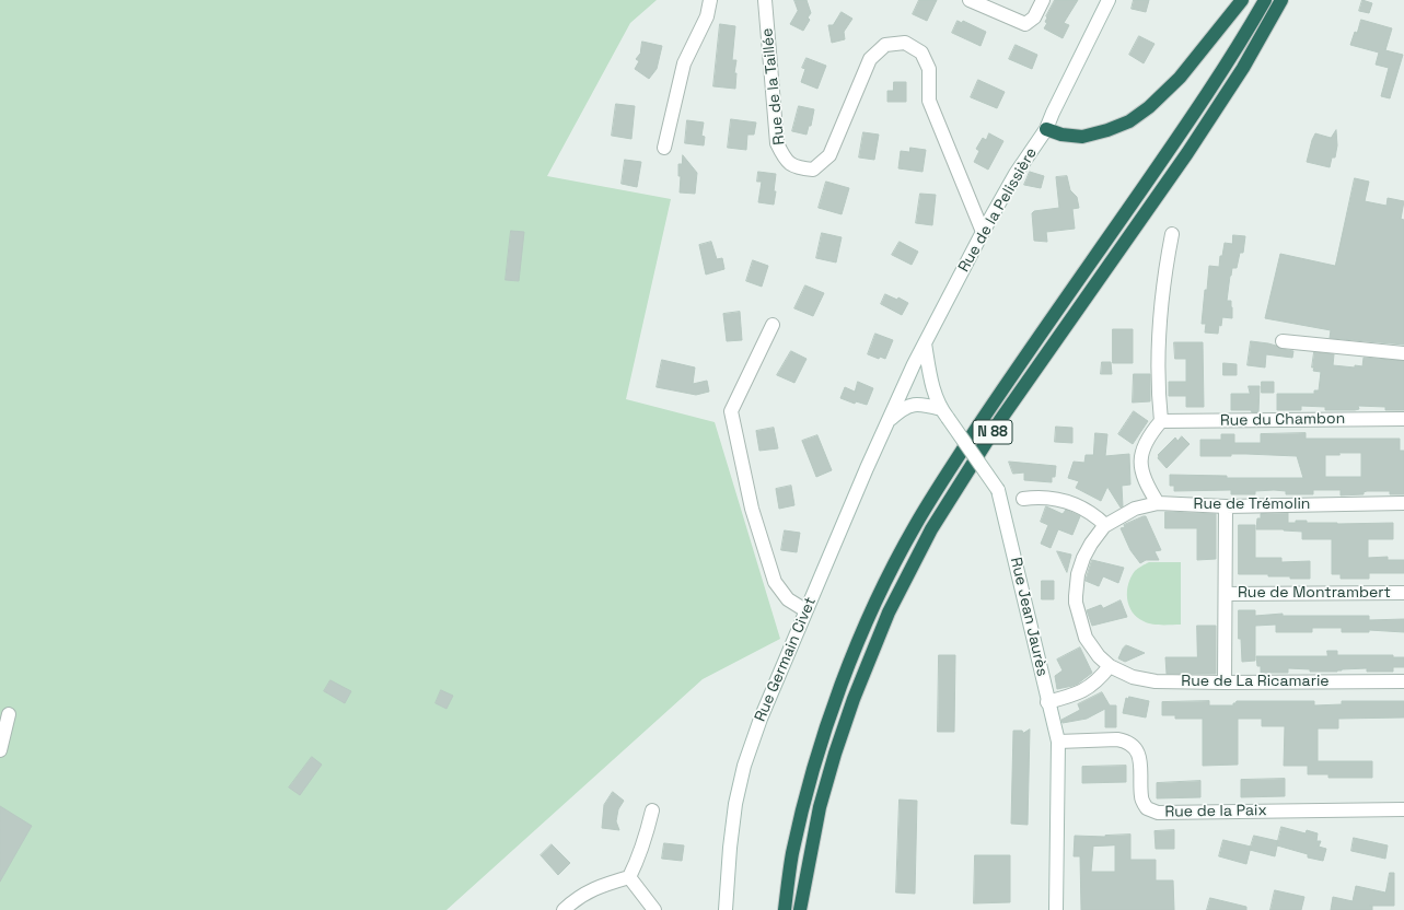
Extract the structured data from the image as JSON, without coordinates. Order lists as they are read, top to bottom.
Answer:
{
  "streets": {
    "highway": ["N 88"],
    "street": [
      "Rue de la Taillée",
      "Rue de la Pelissière",
      "Rue du Chambon",
      "Rue de Trémolin",
      "Rue de Montrambert",
      "Rue Jean Jaurès",
      "Rue Germain Civet",
      "Rue de La Ricamarie",
      "Rue de la Paix"
    ]
  },
  "crossings": [
    ["Rue de la Taillée", "Rue de la Pelissière"],
    ["Rue de la Pelissière", "Rue Jean Jaurès"],
    ["Rue de la Pelissière", "Rue Germain Civet"],
    ["Rue de Trémolin", "Rue de La Ricamarie"],
    ["Rue Jean Jaurès", "Rue de la Paix"]
  ]
}
